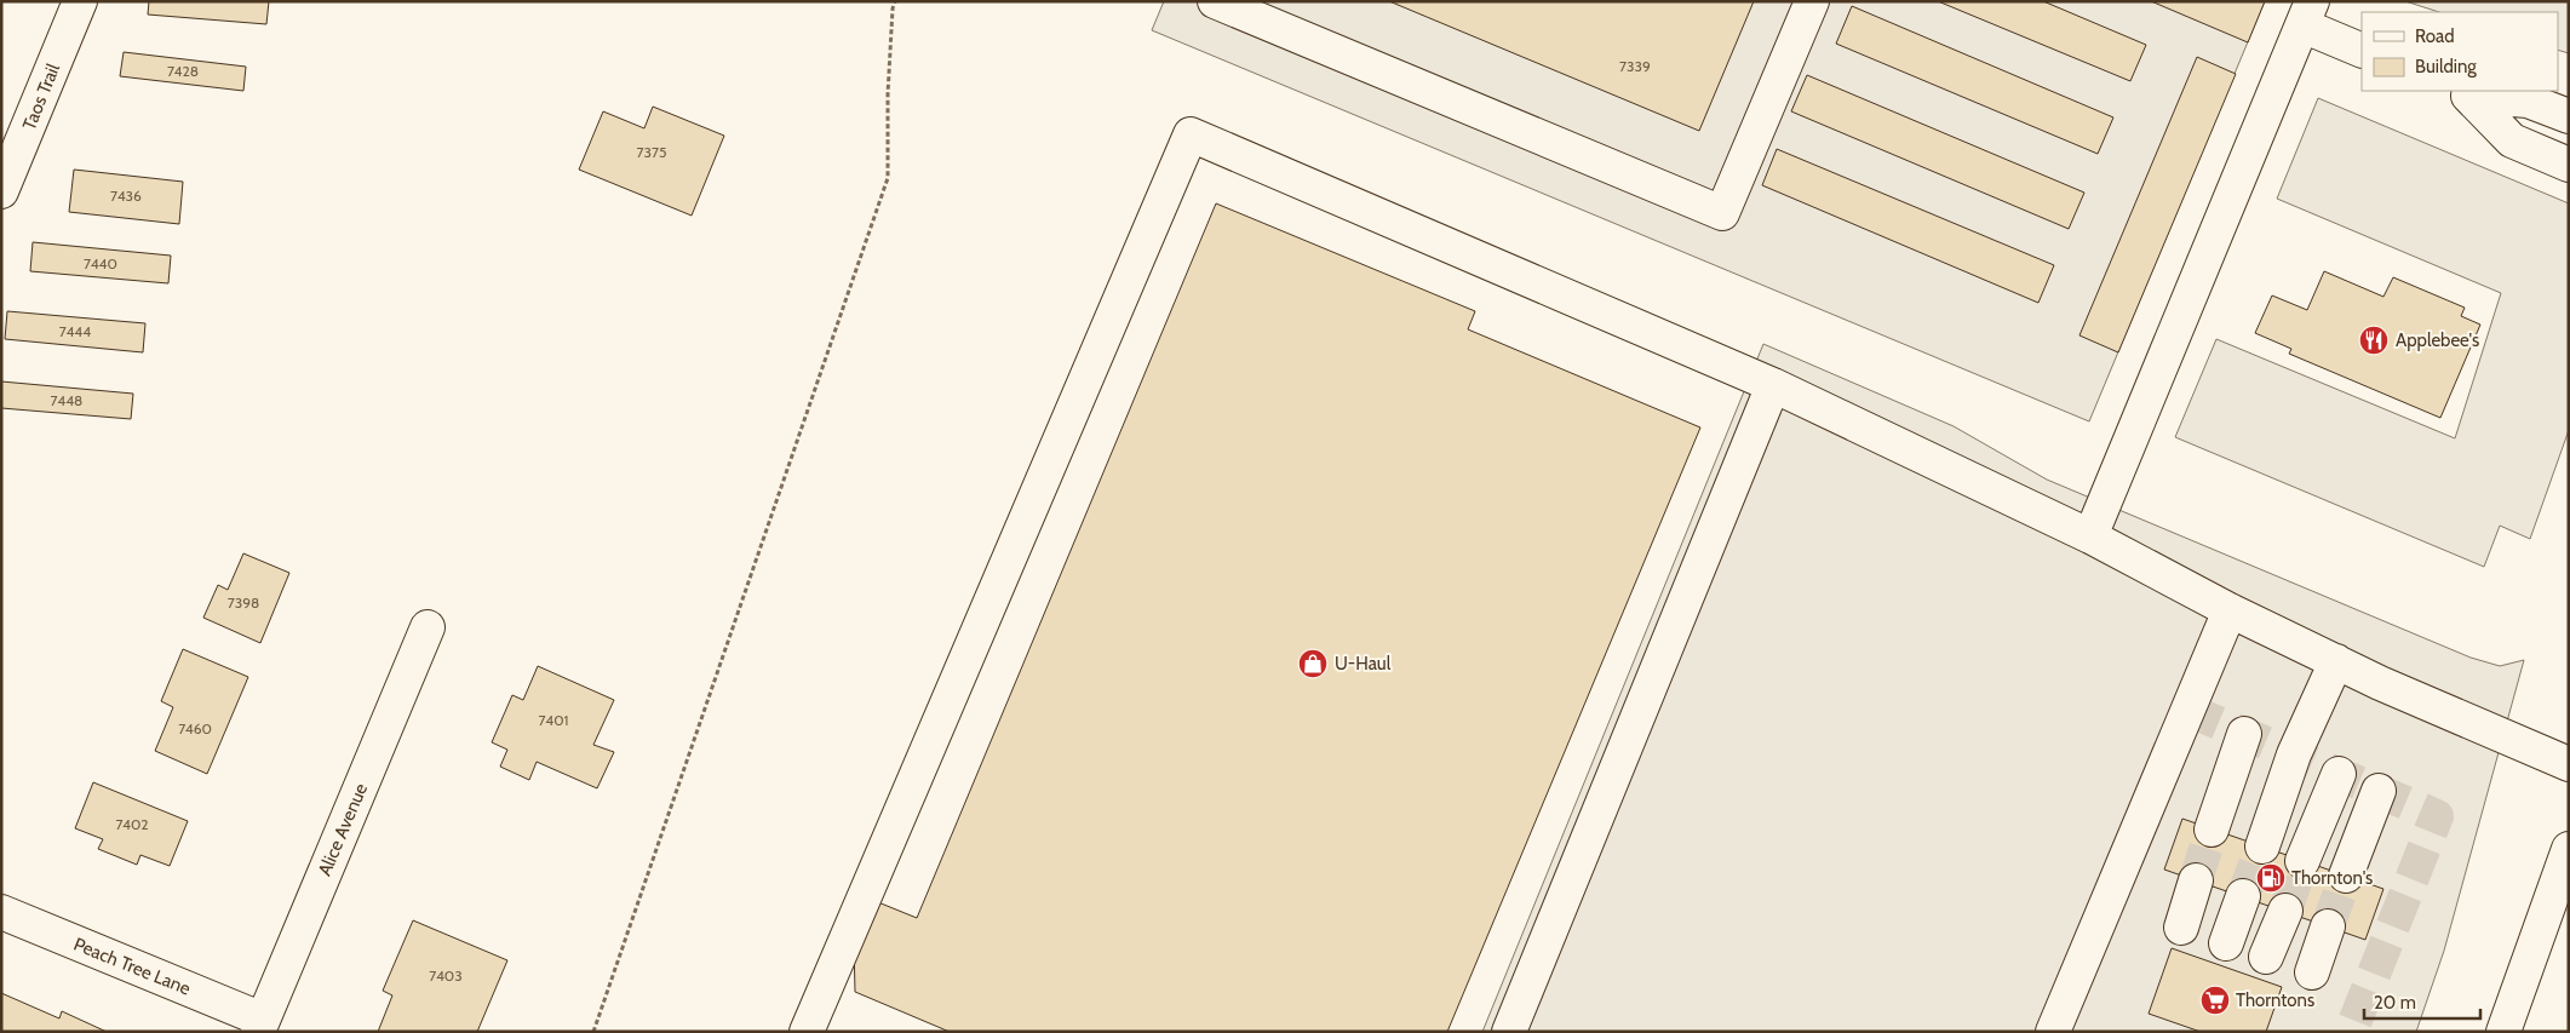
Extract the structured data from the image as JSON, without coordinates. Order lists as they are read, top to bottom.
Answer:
{
  "streets": {
    "street": ["Taos Trail", "Alice Avenue", "Peach Tree Lane"]
  },
  "crossings": [
    ["Alice Avenue", "Peach Tree Lane"]
  ],
  "places": {
    "restaurant": ["Applebee's"],
    "shop": ["U-Haul"],
    "fuel station": ["Thornton's"],
    "supermarket": ["Thorntons"]
  },
  "house_numbers": [
    "7339",
    "7428",
    "7375",
    "7436",
    "7440",
    "7444",
    "7448",
    "7398",
    "7401",
    "7460",
    "7402",
    "7403"
  ],
  "legend": ["Road", "Building"],
  "scale_bar": "20 m"
}
